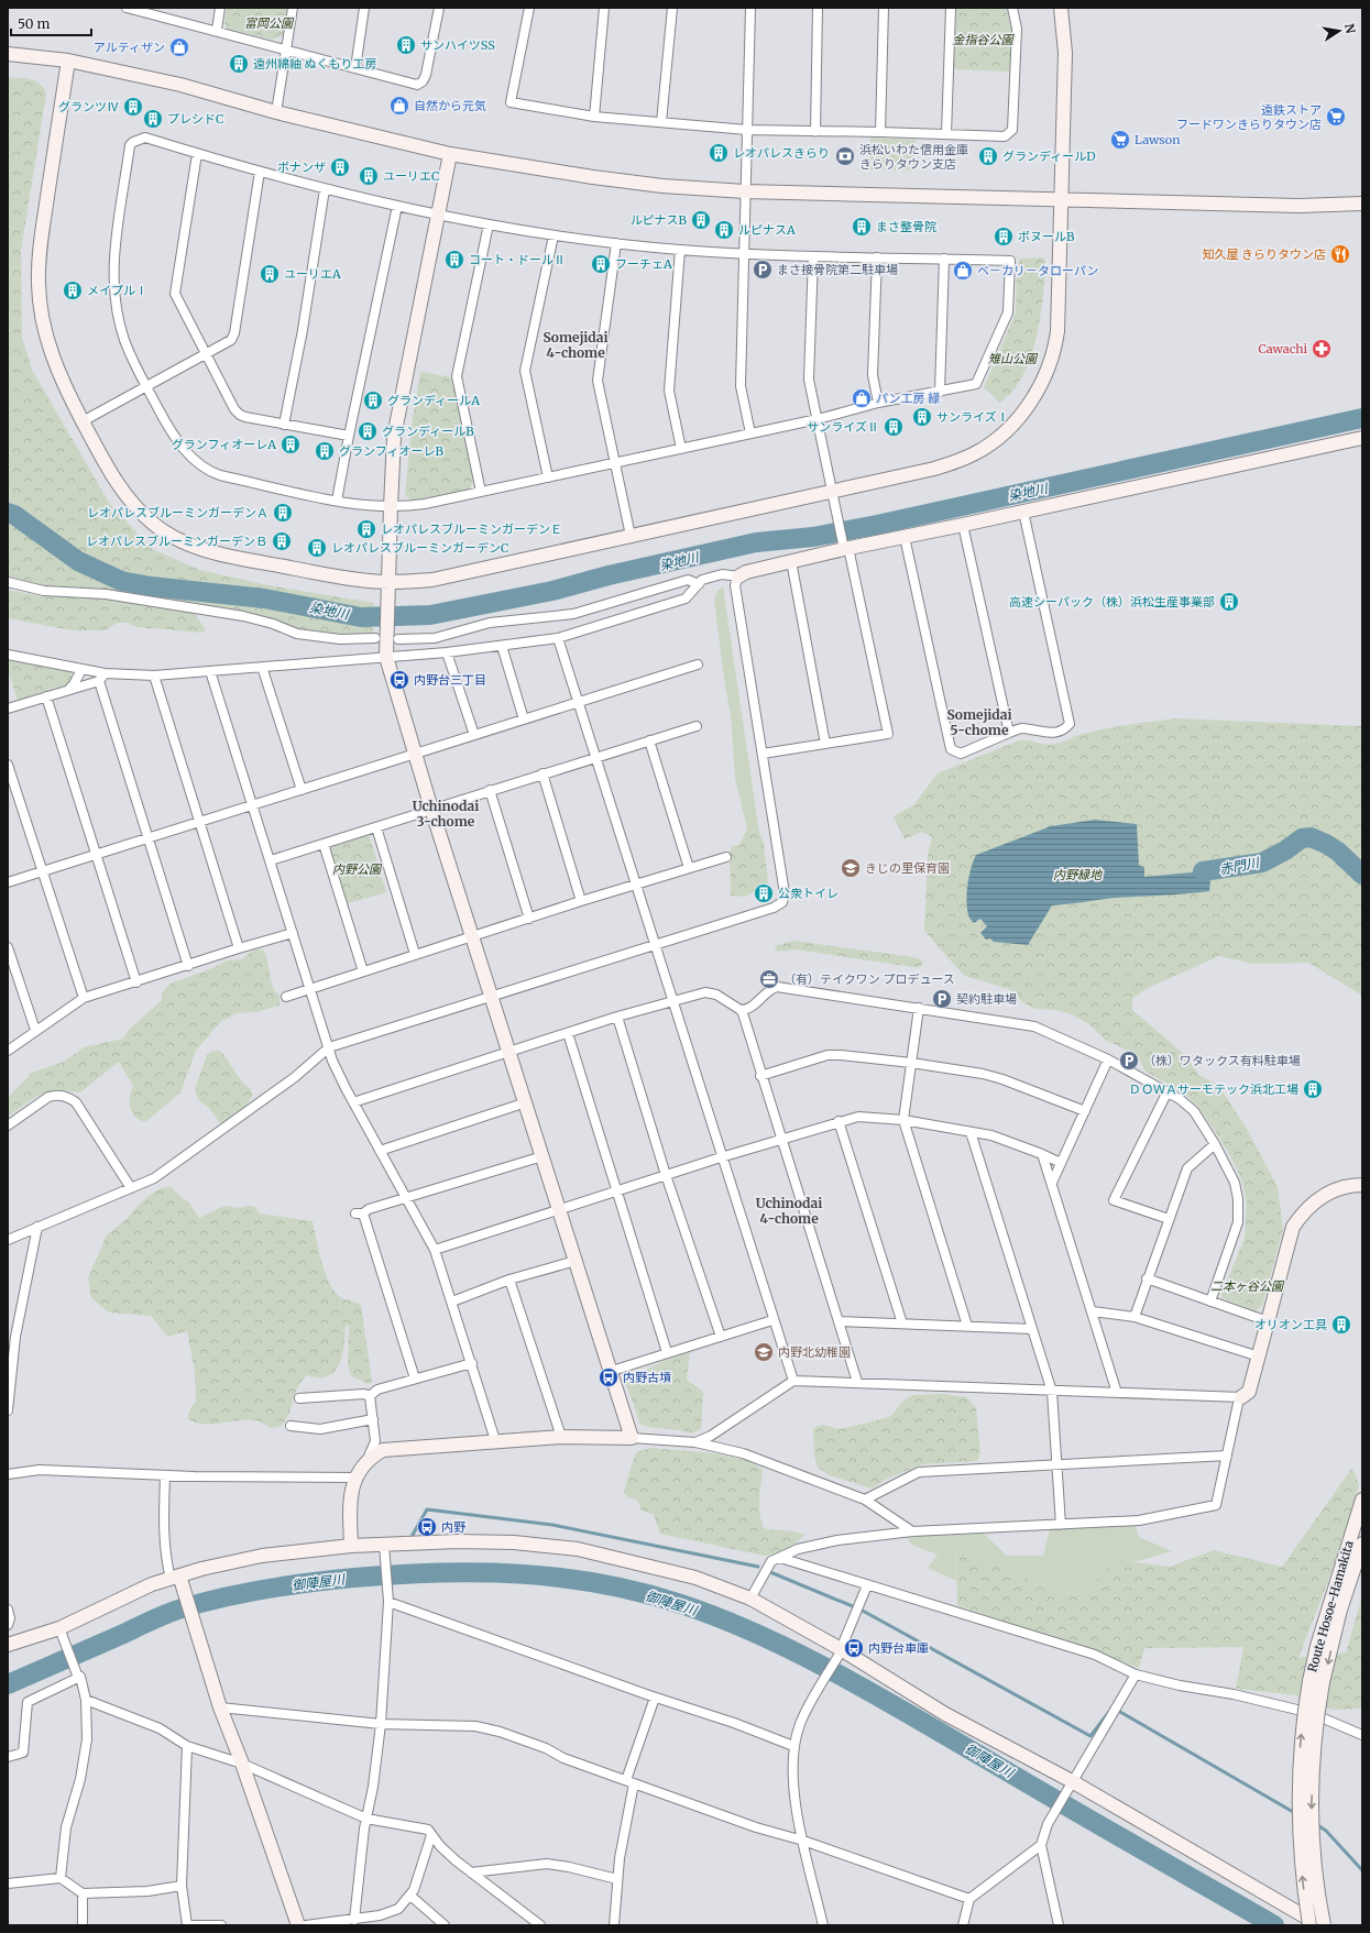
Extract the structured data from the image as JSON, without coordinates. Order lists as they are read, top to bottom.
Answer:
{
  "streets": {
    "street": ["Route Hosoe-Hamakita"]
  },
  "districts": [
    "Somejidai 4-chome",
    "Somejidai 5-chome",
    "Uchinodai 3-chome",
    "Uchinodai 4-chome"
  ],
  "water": ["染地川", "赤門川", "御陣屋川"],
  "parks": [
    "富岡公園",
    "金指谷公園",
    "雉山公園",
    "内野公園",
    "内野緑地",
    "二本ヶ谷公園"
  ],
  "places": {
    "building": [
      "サンハイツSS",
      "遠州綿紬 ぬくもり工房",
      "グランツⅣ",
      "プレシドC",
      "レオパレスきらり",
      "グランディールD",
      "ボナンザ",
      "ユーリエC",
      "ルピナスB",
      "まさ整骨院",
      "ルピナスA",
      "ボヌールB",
      "コート・ドールⅡ",
      "フーチェA",
      "ユーリエA",
      "メイプルⅠ",
      "グランディールA",
      "サンライズⅠ",
      "サンライズⅡ",
      "グランディールB",
      "グランフィオーレA",
      "グランフィオーレB",
      "レオパレスブルーミンガーデンＡ",
      "レオパレスブルーミンガーデンＥ",
      "レオパレスブルーミンガーデンＢ",
      "レオパレスブルーミンガーデンC",
      "高速シーパック（株）浜松生産事業部",
      "公衆トイレ",
      "ＤＯＷＡサーモテック浜北工場",
      "オリオン工具"
    ],
    "shop": [
      "アルティザン",
      "自然から元気",
      "ベ－カリ－タローパン",
      "パン工房 緑"
    ],
    "supermarket": ["遠鉄ストア フードワンきらりタウン店", "Lawson"],
    "bank": ["浜松いわた信用金庫 きらりタウン支店"],
    "restaurant": ["知久屋 きらりタウン店"],
    "parking": ["まさ接骨院第二駐車場", "契約駐車場", "（株）ワタックス有料駐車場"],
    "pharmacy": ["Cawachi"],
    "bus stop": [
      "内野台三丁目",
      "内野古墳",
      "内野",
      "内野台車庫"
    ],
    "school or university": ["きじの里保育園", "内野北幼稚園"],
    "office": ["（有）テイクワン プロデュース"]
  },
  "scale_bar": "50 m",
  "north": "right"
}
